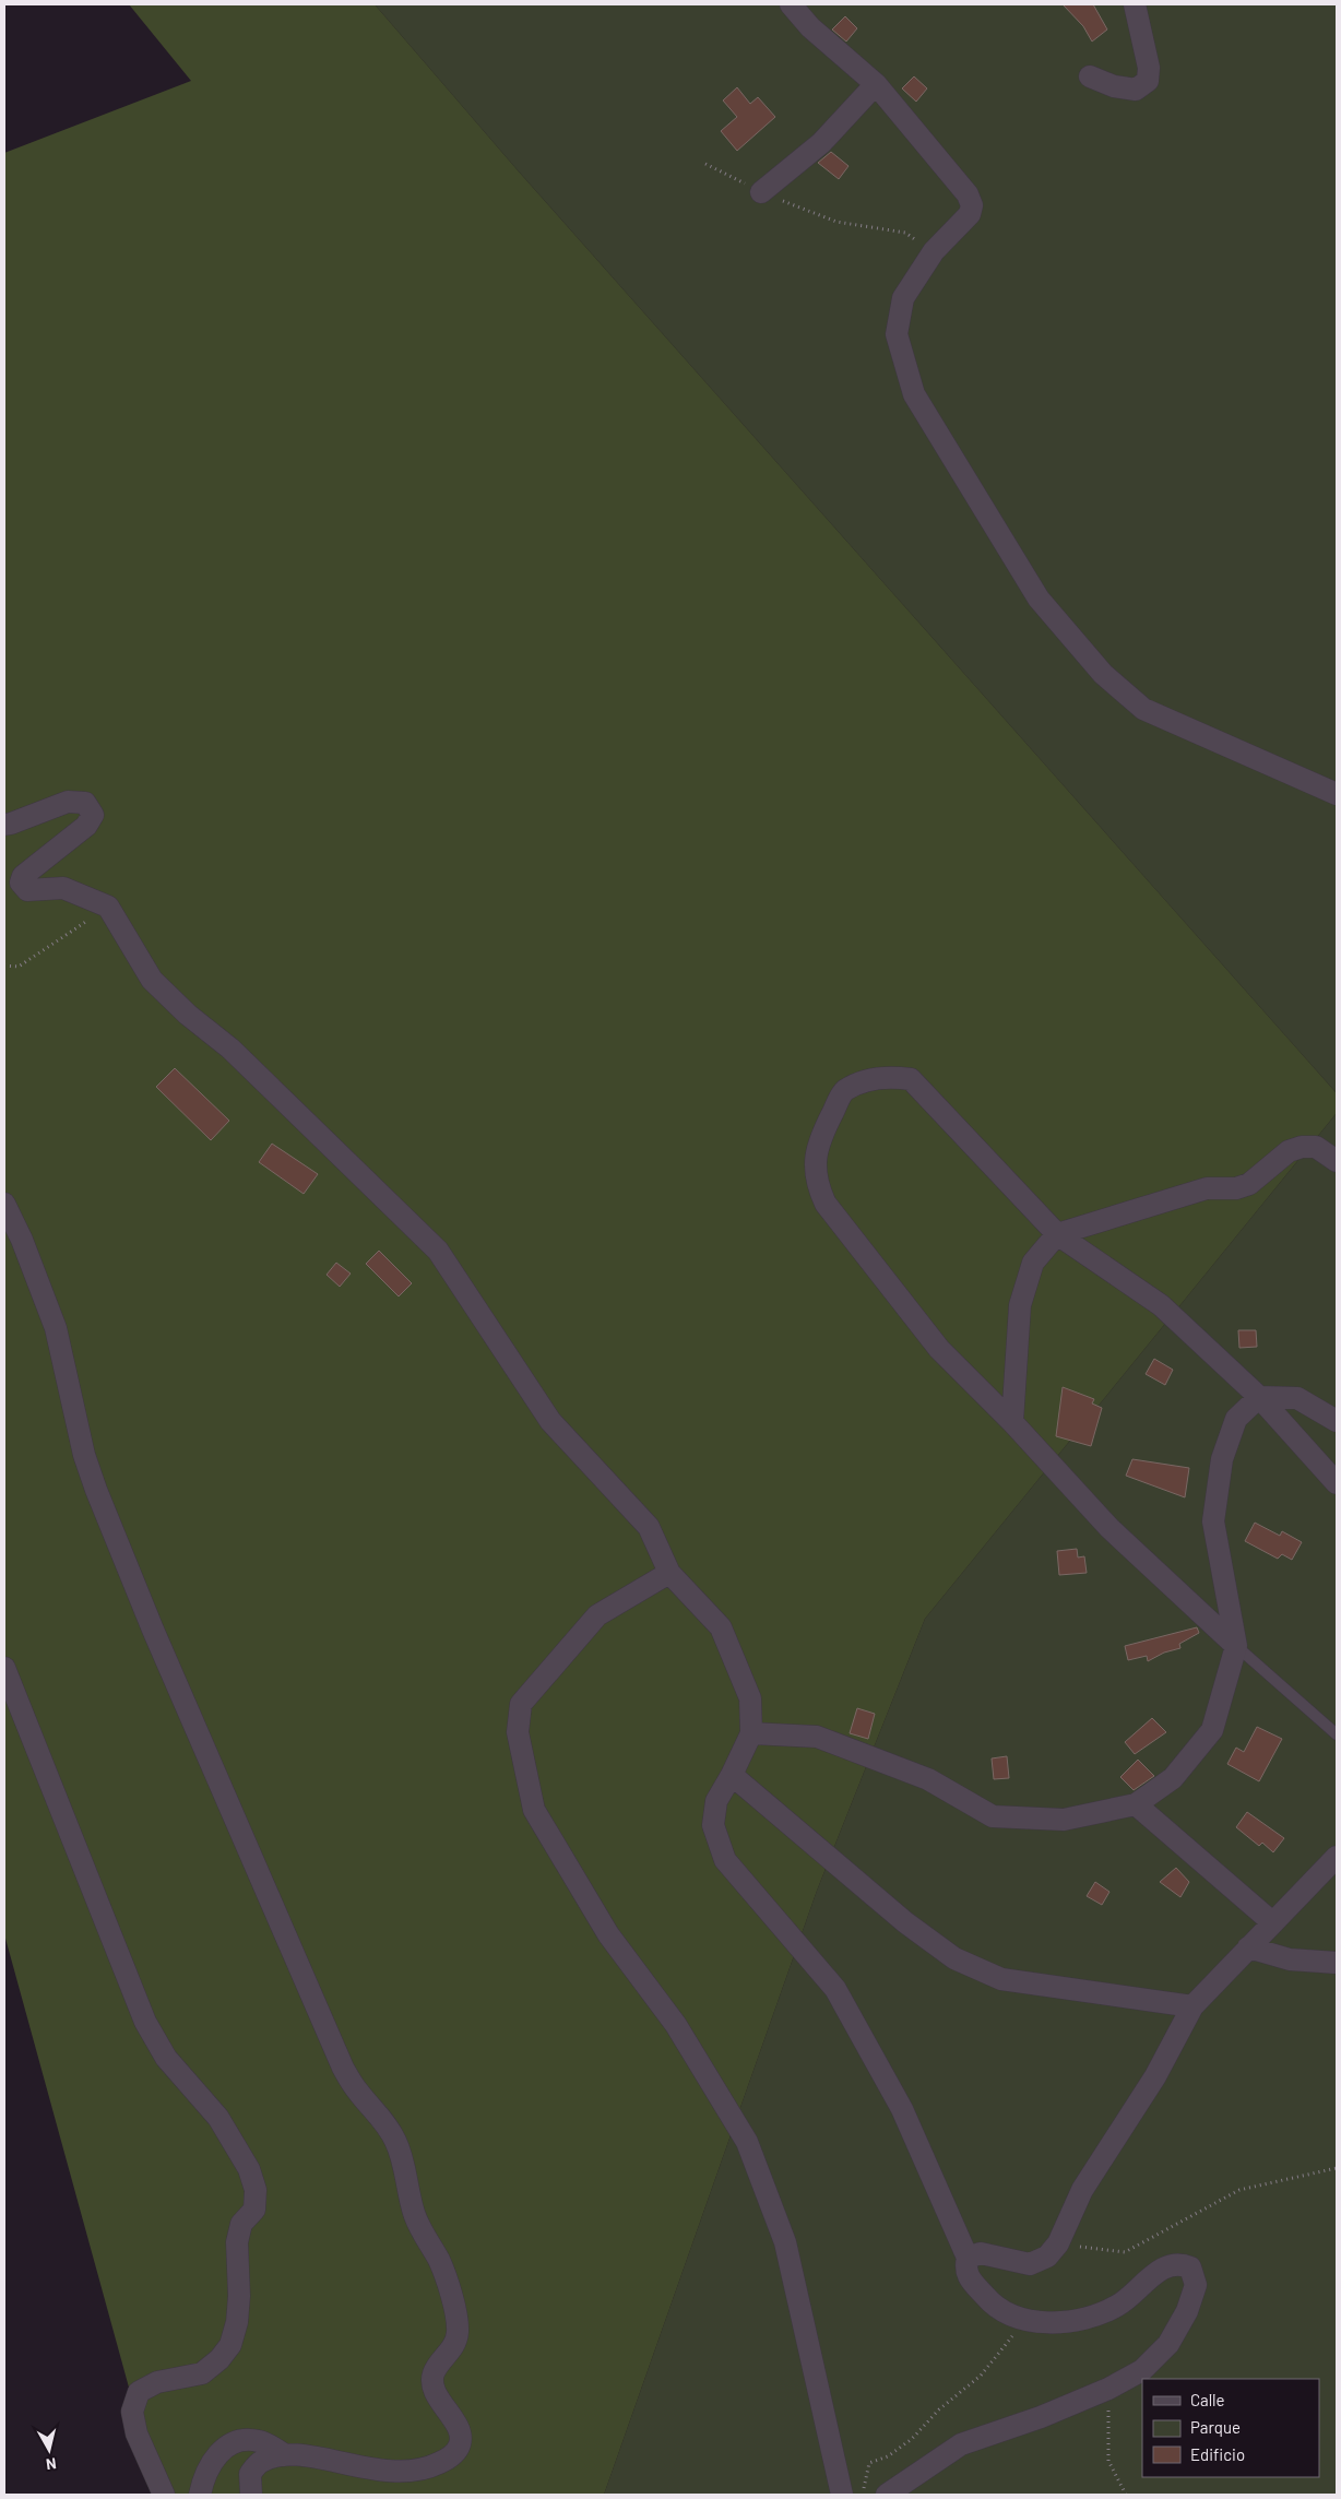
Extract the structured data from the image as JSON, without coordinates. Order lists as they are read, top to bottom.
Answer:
{
  "legend": ["Calle", "Parque", "Edificio"],
  "north": "bottom"
}
